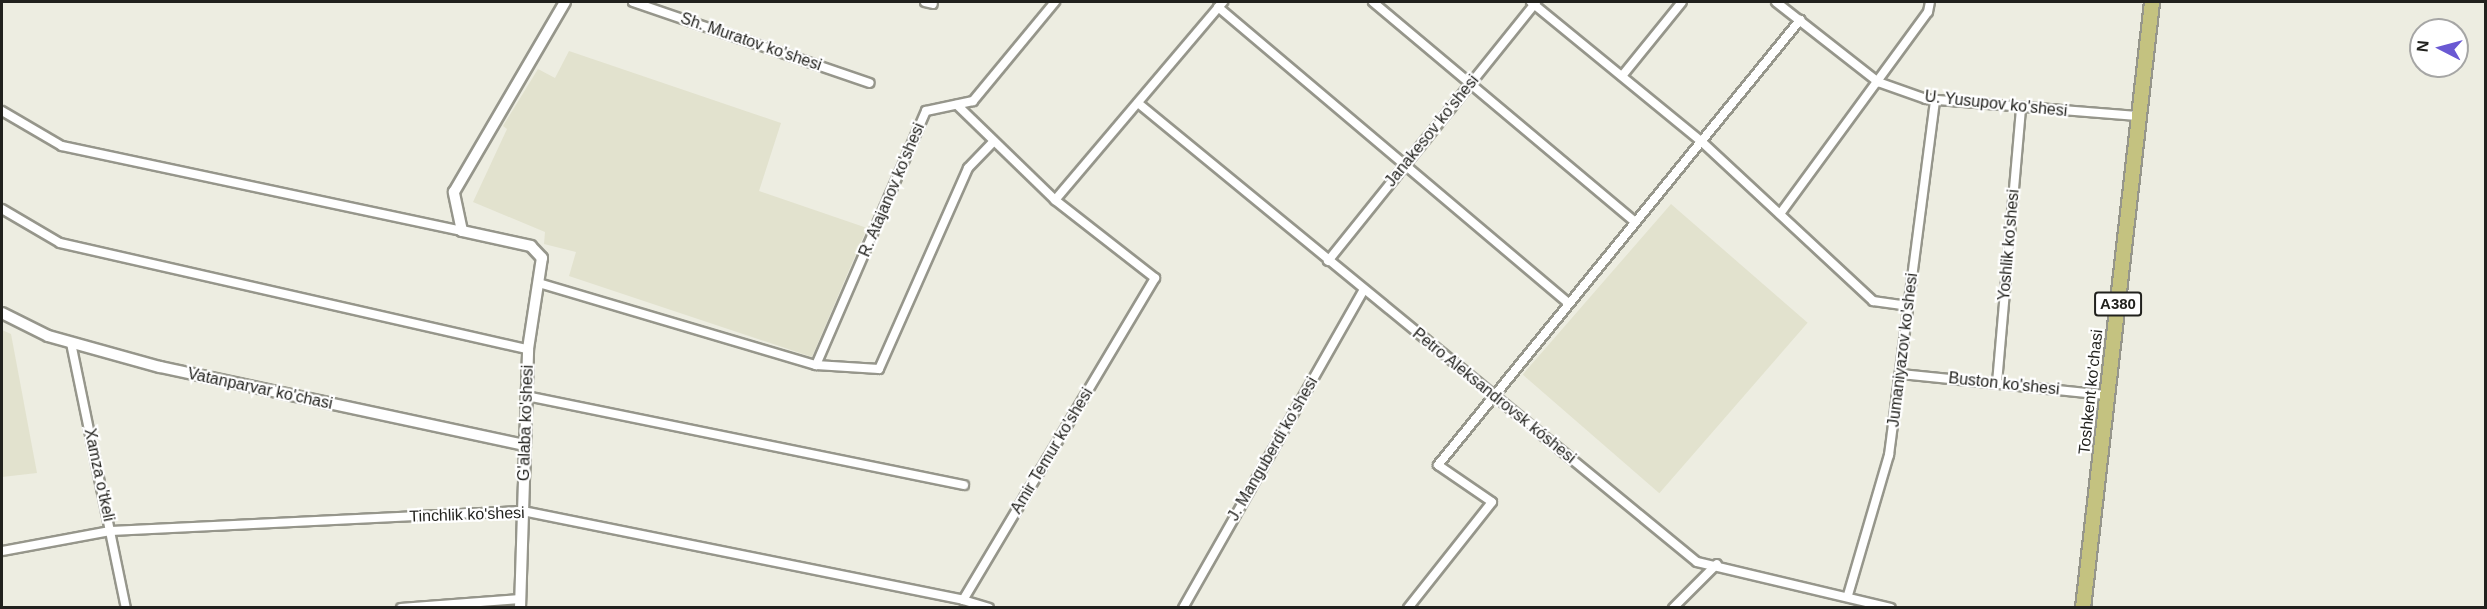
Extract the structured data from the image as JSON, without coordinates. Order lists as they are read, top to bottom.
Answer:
{
  "streets": {
    "highway": ["A380", "Toshkent ko'chasi"],
    "street": [
      "Sh. Muratov ko'shesi",
      "U. Yusupov ko'shesi",
      "Janakesov ko'shesi",
      "R. Atajanov ko'shesi",
      "Yoshlik ko'shesi",
      "Jumaniyazov ko'shesi",
      "Buston ko'shesi",
      "Vatanparvar ko'chasi",
      "Petro Aleksandrovsk kóshesi",
      "G'alaba ko'shesi",
      "J. Manguberdi ko'shesi",
      "Amir Temur ko'shesi",
      "Xamza o'tkeli",
      "Tinchlik ko'shesi"
    ]
  },
  "crossings": [
    ["U. Yusupov ko'shesi", "Yoshlik ko'shesi"],
    ["U. Yusupov ko'shesi", "Jumaniyazov ko'shesi"],
    ["U. Yusupov ko'shesi", "Toshkent ko'chasi"],
    ["Janakesov ko'shesi", "Petro Aleksandrovsk kóshesi"],
    ["Yoshlik ko'shesi", "Buston ko'shesi"],
    ["Jumaniyazov ko'shesi", "Buston ko'shesi"],
    ["Jumaniyazov ko'shesi", "Petro Aleksandrovsk kóshesi"],
    ["Buston ko'shesi", "Toshkent ko'chasi"],
    ["Vatanparvar ko'chasi", "G'alaba ko'shesi"],
    ["Vatanparvar ko'chasi", "Xamza o'tkeli"],
    ["Petro Aleksandrovsk kóshesi", "J. Manguberdi ko'shesi"],
    ["G'alaba ko'shesi", "Tinchlik ko'shesi"],
    ["Amir Temur ko'shesi", "Tinchlik ko'shesi"],
    ["Xamza o'tkeli", "Tinchlik ko'shesi"]
  ],
  "north": "left"
}
